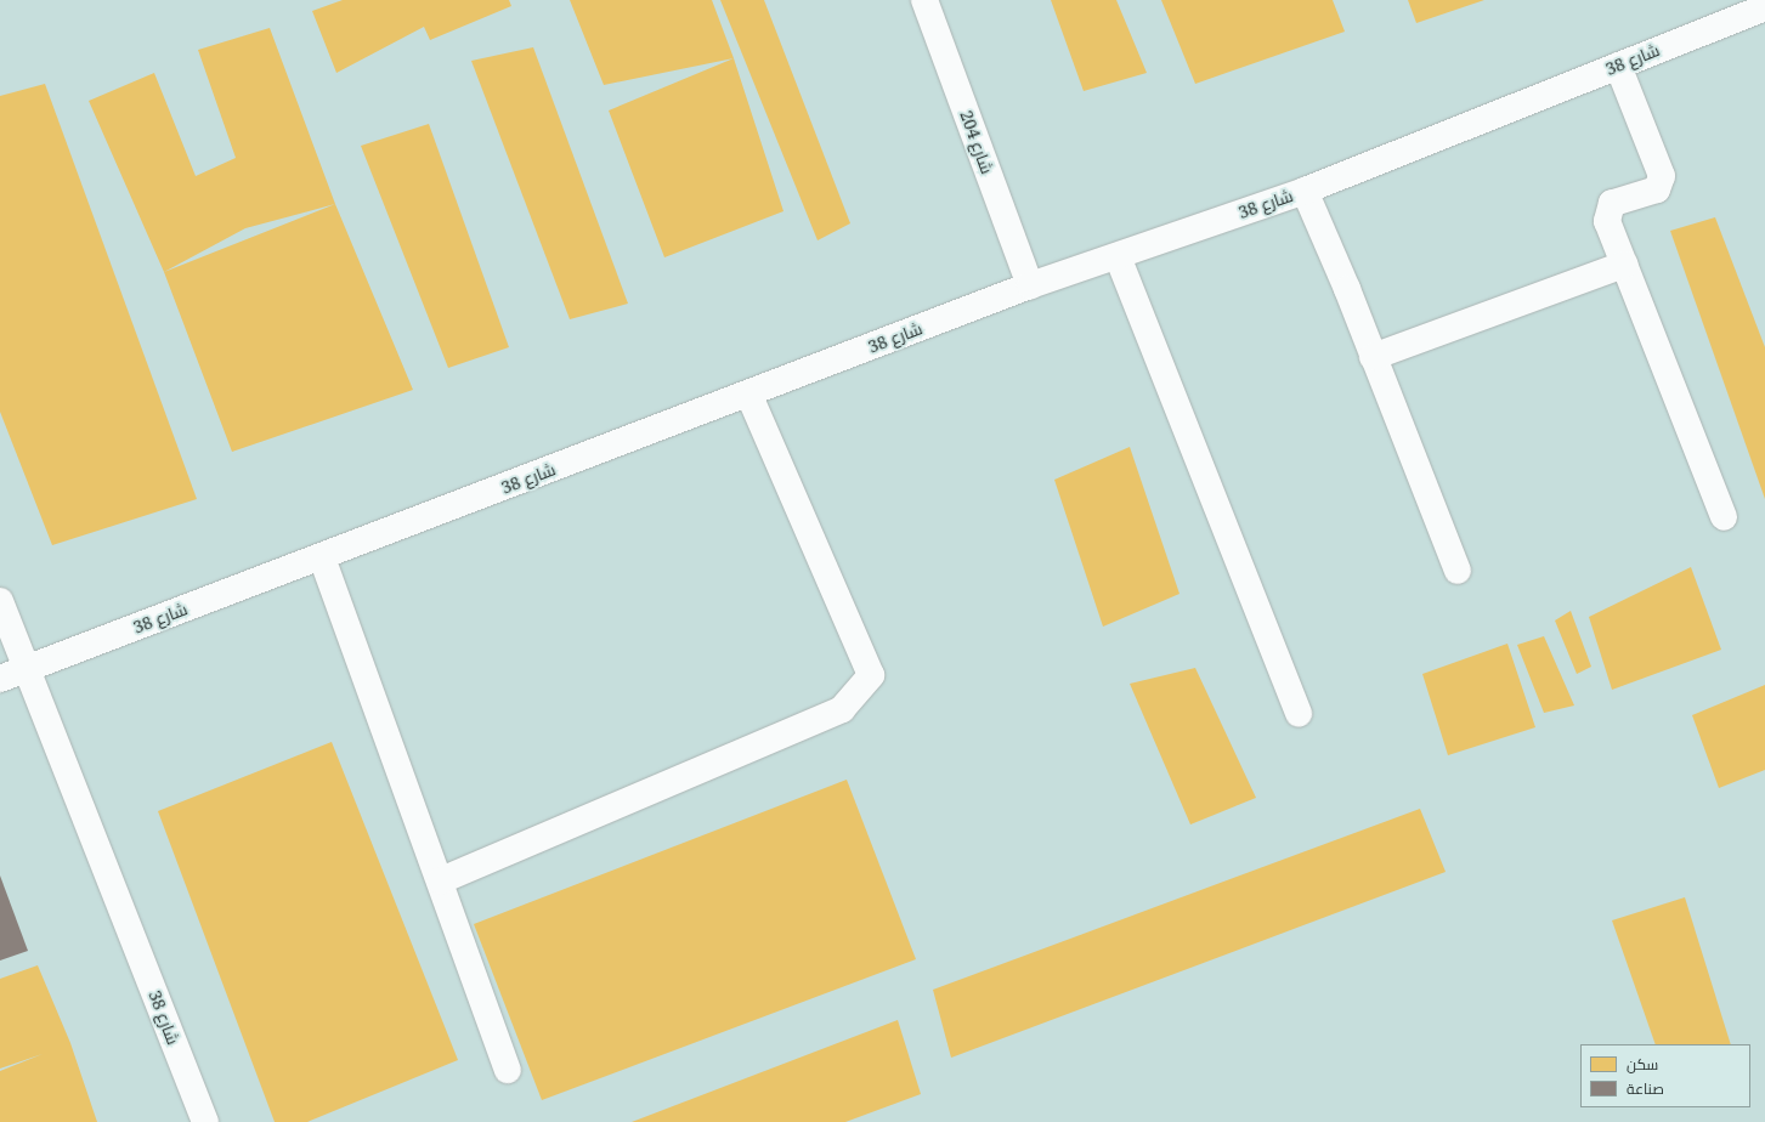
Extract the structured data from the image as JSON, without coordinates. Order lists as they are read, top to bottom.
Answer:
{
  "streets": {
    "street": ["شارع 38", "شارع 204"]
  },
  "crossings": [
    ["شارع 38", "شارع 204"]
  ],
  "legend": ["سكن", "صناعة"]
}
